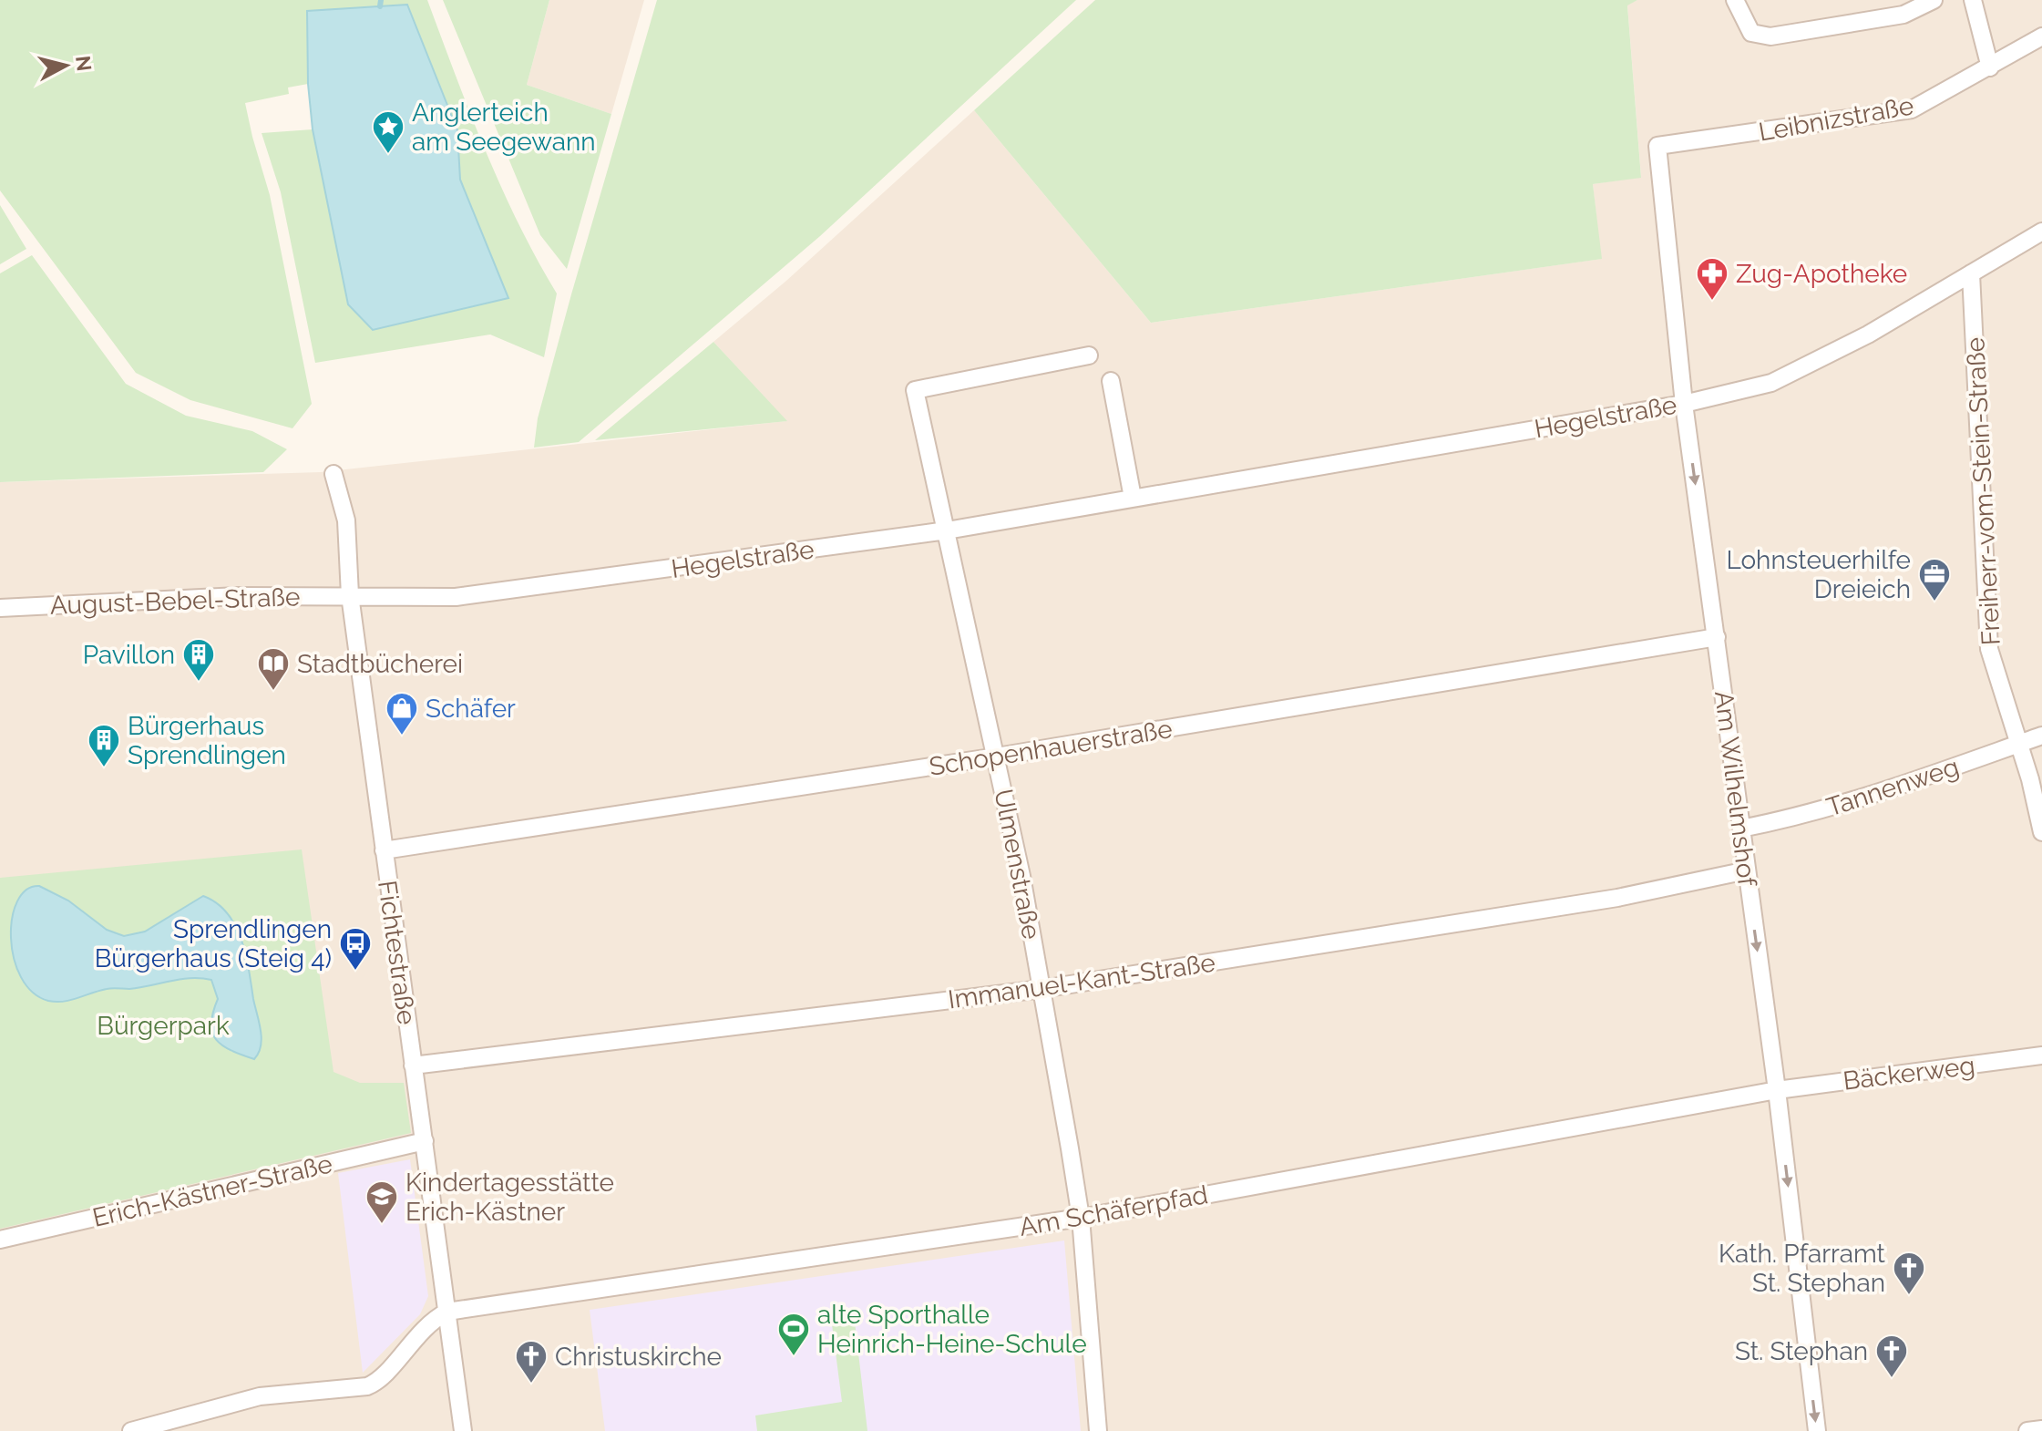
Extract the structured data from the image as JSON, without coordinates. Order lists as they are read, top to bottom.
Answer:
{
  "streets": {
    "street": [
      "Leibnizstraße",
      "Hegelstraße",
      "Freiherr-vom-Stein-Straße",
      "August-Bebel-Straße",
      "Schopenhauerstraße",
      "Tannenweg",
      "Am Wilhelmshof",
      "Ulmenstraße",
      "Fichtestraße",
      "Immanuel-Kant-Straße",
      "Bäckerweg",
      "Erich-Kästner-Straße",
      "Am Schäferpfad"
    ]
  },
  "crossings": [
    ["Leibnizstraße", "Am Wilhelmshof"],
    ["Hegelstraße", "Freiherr-vom-Stein-Straße"],
    ["Hegelstraße", "August-Bebel-Straße"],
    ["Hegelstraße", "Am Wilhelmshof"],
    ["Hegelstraße", "Ulmenstraße"],
    ["Hegelstraße", "Fichtestraße"],
    ["Freiherr-vom-Stein-Straße", "Tannenweg"],
    ["August-Bebel-Straße", "Fichtestraße"],
    ["Schopenhauerstraße", "Am Wilhelmshof"],
    ["Schopenhauerstraße", "Ulmenstraße"],
    ["Schopenhauerstraße", "Fichtestraße"],
    ["Tannenweg", "Am Wilhelmshof"],
    ["Am Wilhelmshof", "Immanuel-Kant-Straße"],
    ["Am Wilhelmshof", "Bäckerweg"],
    ["Am Wilhelmshof", "Am Schäferpfad"],
    ["Ulmenstraße", "Immanuel-Kant-Straße"],
    ["Ulmenstraße", "Am Schäferpfad"],
    ["Fichtestraße", "Immanuel-Kant-Straße"],
    ["Fichtestraße", "Erich-Kästner-Straße"],
    ["Fichtestraße", "Am Schäferpfad"],
    ["Bäckerweg", "Am Schäferpfad"]
  ],
  "one_way": ["Am Wilhelmshof"],
  "parks": ["Bürgerpark"],
  "places": {
    "place": ["Anglerteich am Seegewann"],
    "pharmacy": ["Zug-Apotheke"],
    "office": ["Lohnsteuerhilfe Dreieich"],
    "building": ["Pavillon", "Bürgerhaus Sprendlingen"],
    "library": ["Stadtbücherei"],
    "shop": ["Schäfer"],
    "bus stop": ["Sprendlingen Bürgerhaus (Steig 4)"],
    "school or university": ["Kindertagesstätte Erich-Kästner"],
    "church": ["Kath. Pfarramt St. Stephan", "St. Stephan", "Christuskirche"],
    "sports": ["alte Sporthalle Heinrich-Heine-Schule"]
  },
  "north": "right"
}
